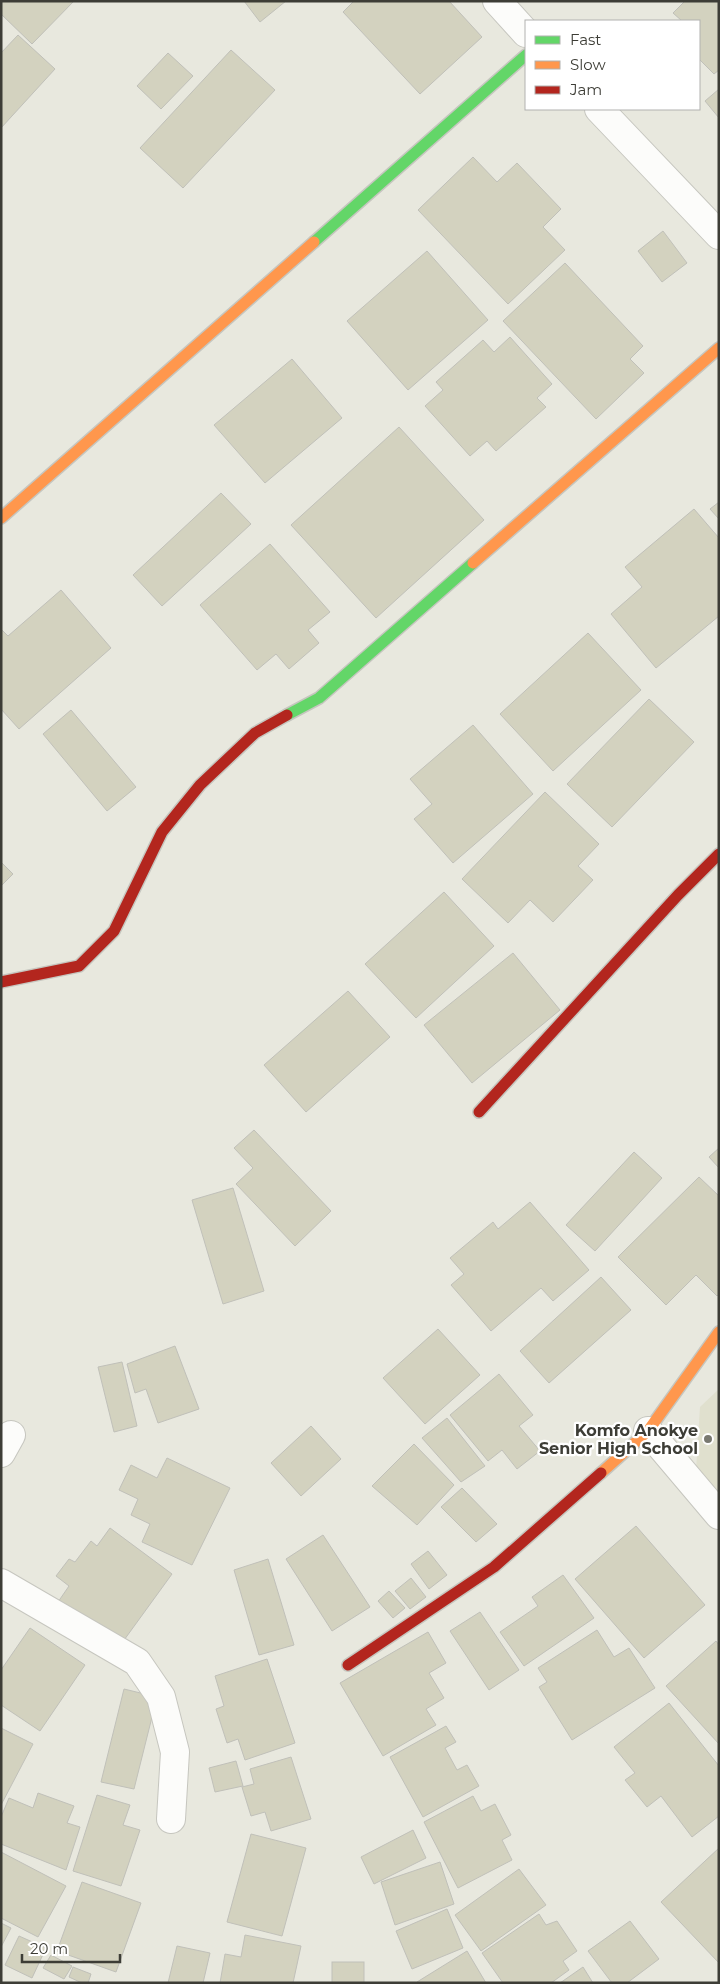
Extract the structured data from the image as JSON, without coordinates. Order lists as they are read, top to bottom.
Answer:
{
  "places": ["Komfo Anokye Senior High School"],
  "legend": ["Fast", "Slow", "Jam"],
  "scale_bar": "20 m"
}
